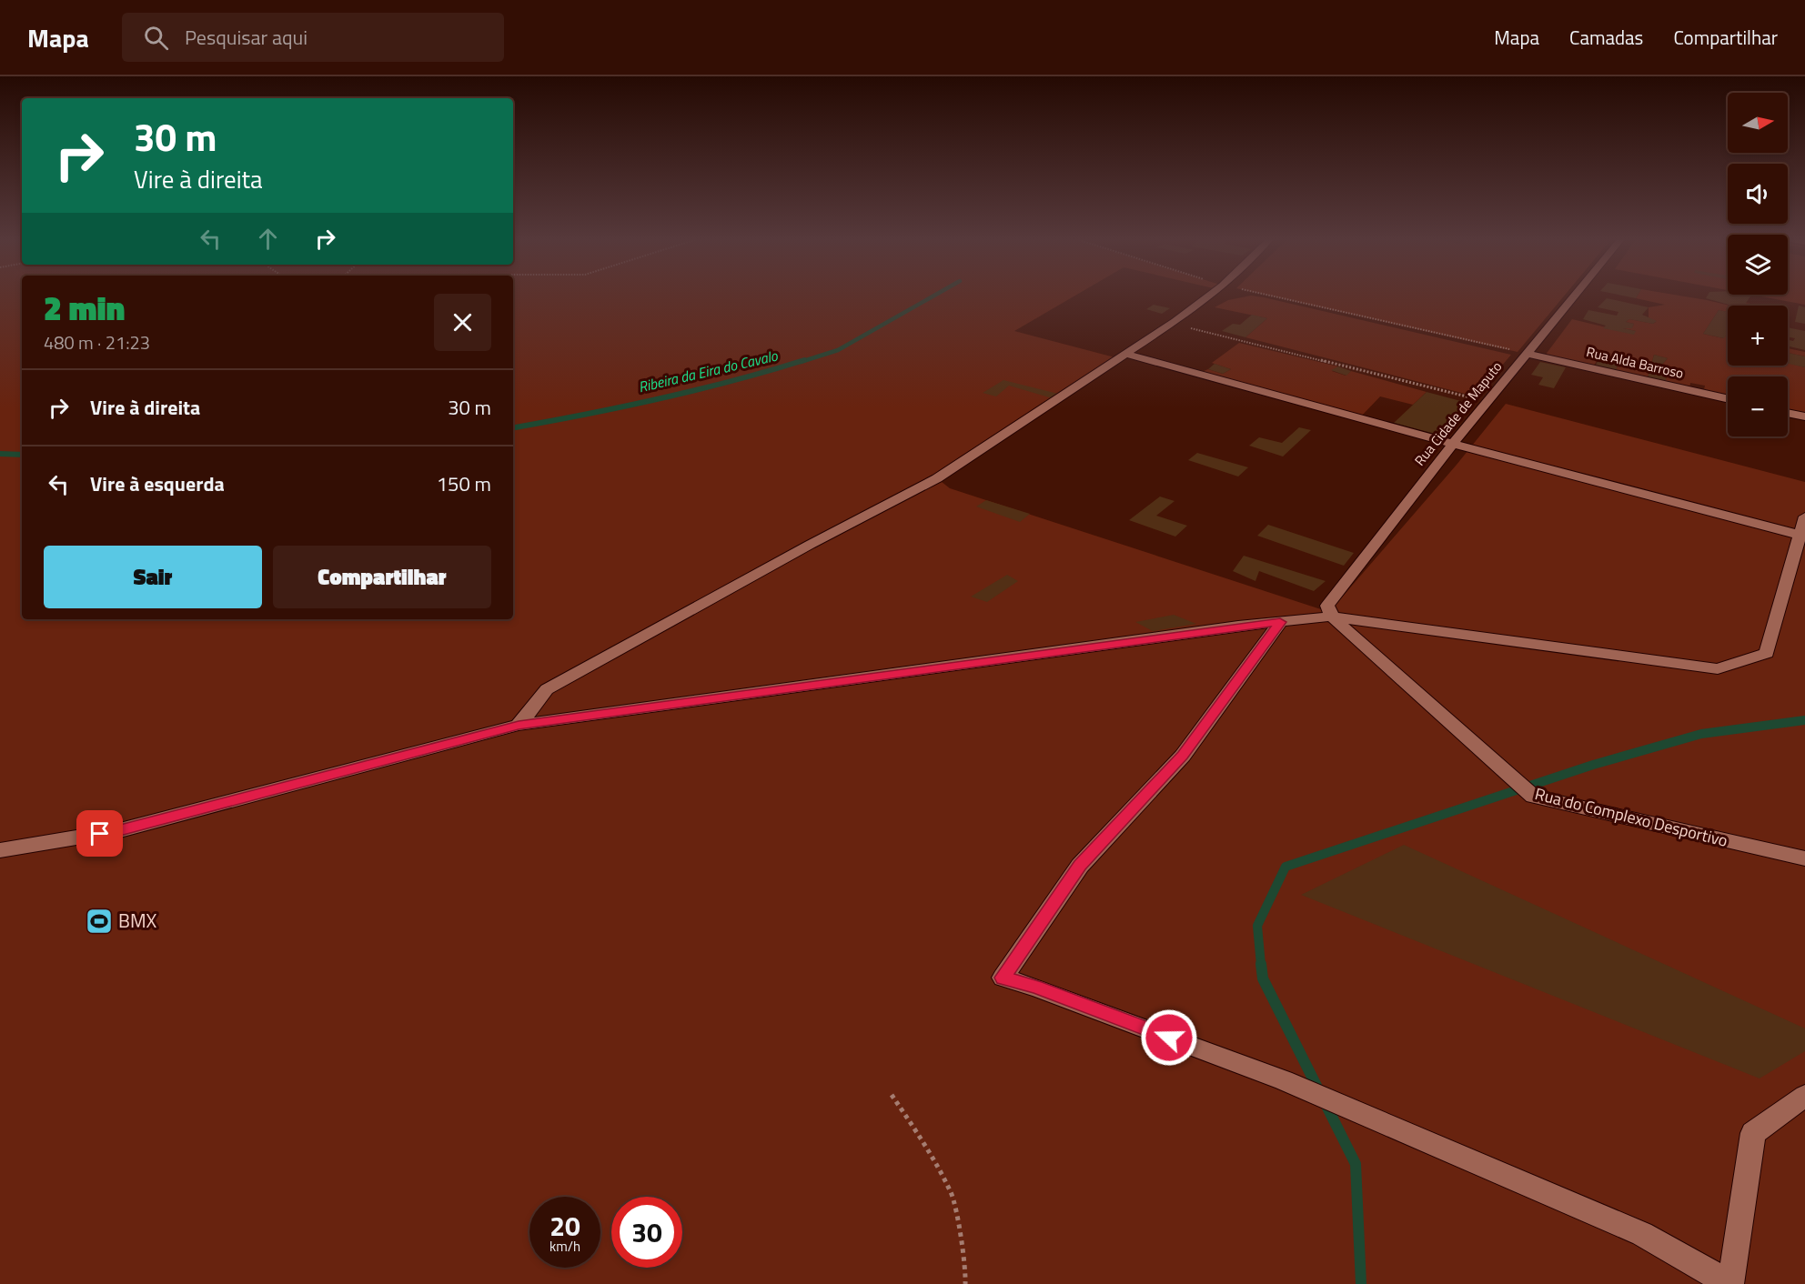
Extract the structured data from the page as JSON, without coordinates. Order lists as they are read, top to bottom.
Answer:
{
  "streets": {
    "street": ["Rua Alda Barroso", "Rua Cidade de Maputo", "Rua do Complexo Desportivo"]
  },
  "crossings": [
    ["Rua Alda Barroso", "Rua Cidade de Maputo"],
    ["Rua Cidade de Maputo", "Rua do Complexo Desportivo"]
  ],
  "water": ["Ribeira da Eira do Cavalo"],
  "places": {
    "sports": ["BMX"]
  },
  "north": "right",
  "page": {
    "header": "Mapa",
    "search": "Pesquisar aqui",
    "nav": ["Mapa", "Camadas", "Compartilhar"],
    "map_buttons": ["+", "−"],
    "turn": ["30 m", "Vire à direita"],
    "heading": ["2 min", "480 m · 21:23"],
    "list": [
      {
        "name": "Vire à direita",
        "value": "30 m"
      },
      {
        "name": "Vire à esquerda",
        "value": "150 m"
      }
    ],
    "buttons": ["Sair", "Compartilhar"],
    "speed": "20 km/h",
    "limit": "30"
  }
}
